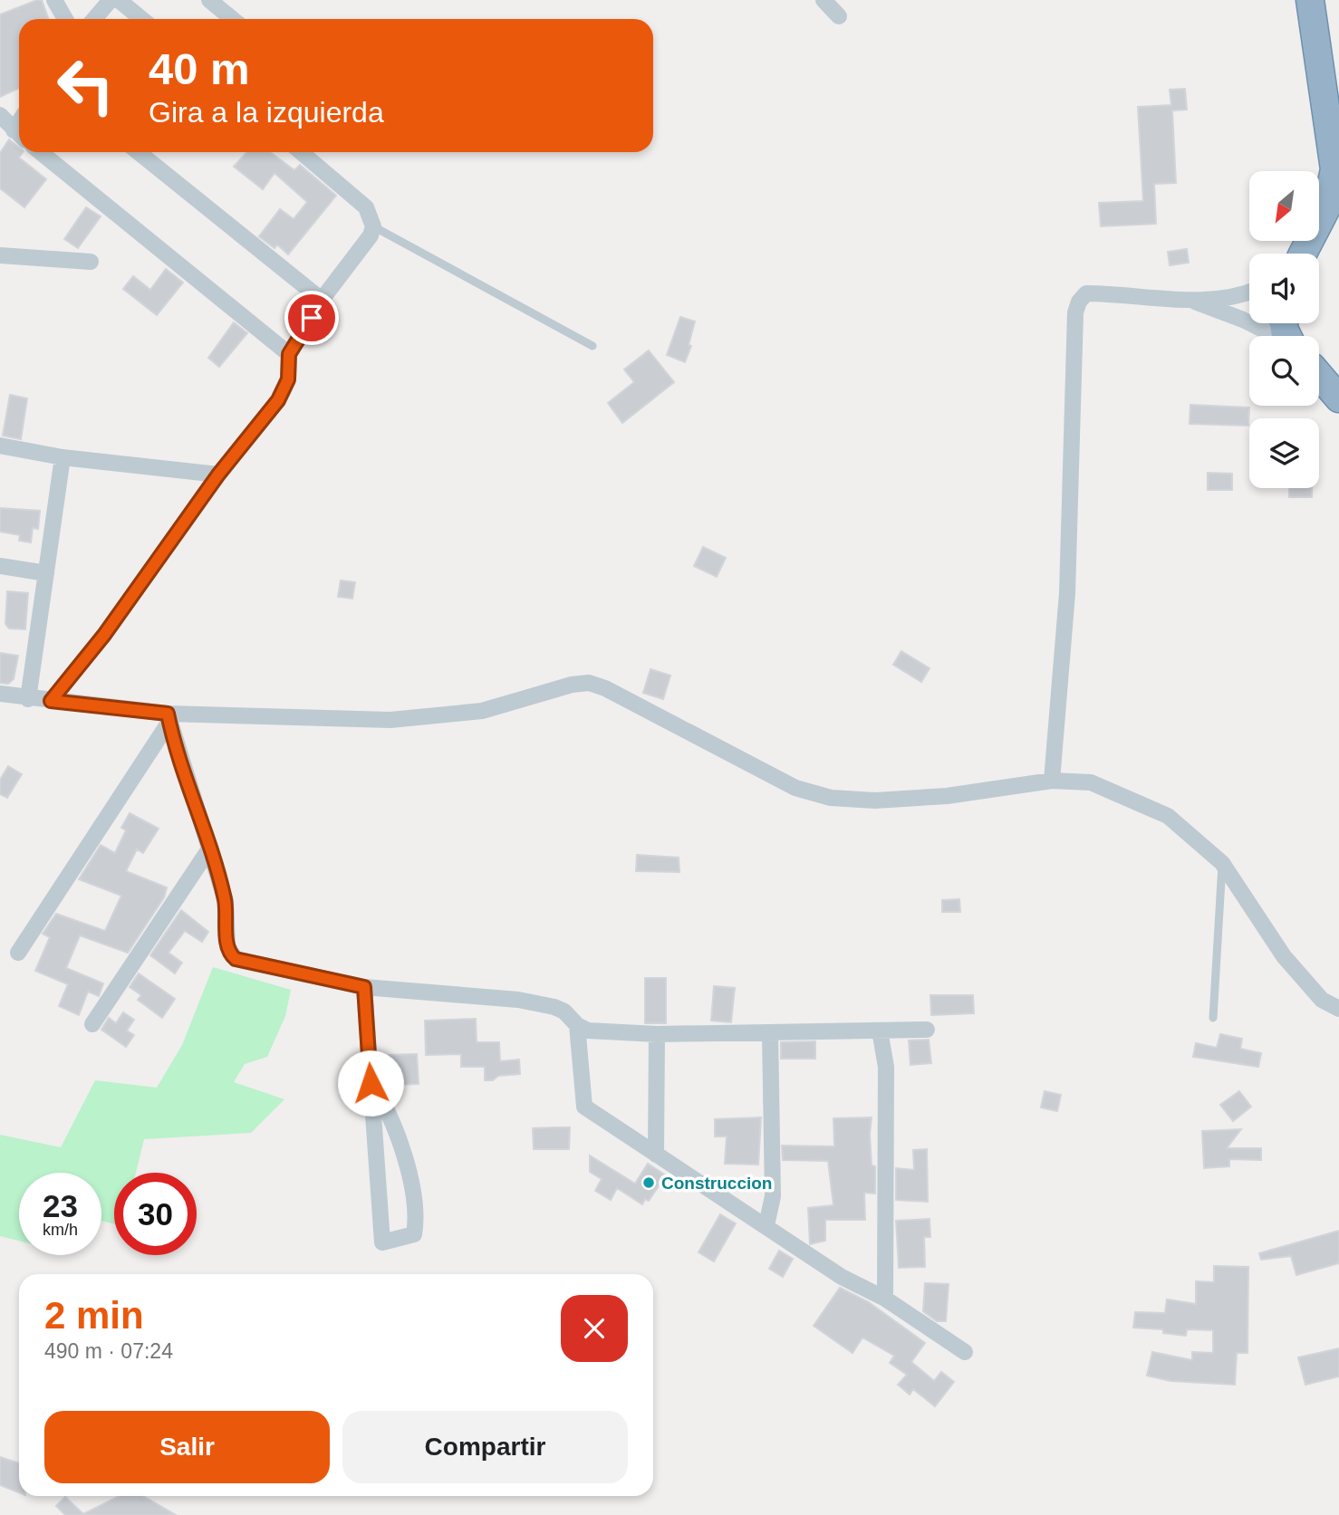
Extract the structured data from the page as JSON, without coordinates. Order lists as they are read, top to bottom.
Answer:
{
  "places": ["Construccion"],
  "north": "bottom left",
  "page": {
    "turn": ["40 m", "Gira a la izquierda"],
    "speed": "23 km/h",
    "limit": "30",
    "heading": ["2 min", "490 m · 07:24"],
    "buttons": ["Salir", "Compartir"]
  }
}
